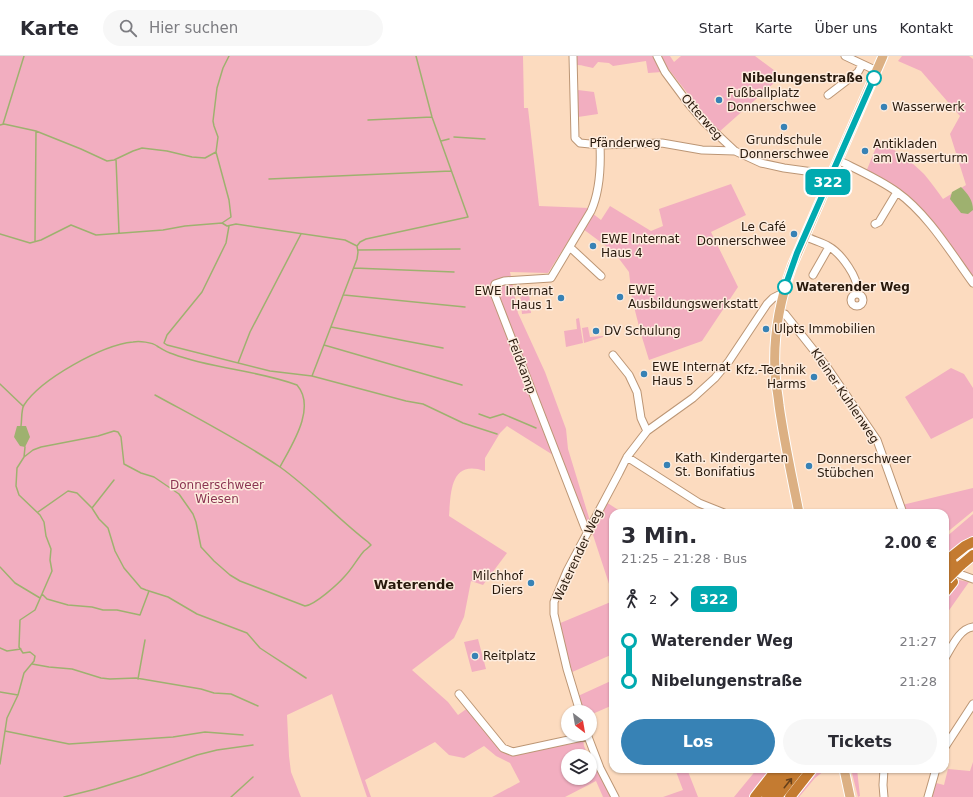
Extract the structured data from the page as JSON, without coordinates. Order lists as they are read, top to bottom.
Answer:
{
  "streets": {
    "street": [
      "Otterweg",
      "Pfänderweg",
      "Feldkamp",
      "Kleiner Kuhlenweg",
      "Waterender Weg"
    ]
  },
  "crossings": [
    ["Otterweg", "Pfänderweg"],
    ["Pfänderweg", "Feldkamp"],
    ["Feldkamp", "Waterender Weg"]
  ],
  "districts": ["Waterende"],
  "parks": ["Donnerschweer Wiesen"],
  "places": [
    "Nibelungenstraße",
    "Fußballplatz Donnerschwee",
    "Wasserwerk",
    "Grundschule Donnerschwee",
    "Antikladen am Wasserturm",
    "Le Café Donnerschwee",
    "EWE Internat Haus 4",
    "Waterender Weg",
    "EWE Ausbildungswerkstatt",
    "EWE Internat Haus 1",
    "Ulpts Immobilien",
    "DV Schulung",
    "EWE Internat Haus 5",
    "Kfz.-Technik Harms",
    "Kath. Kindergarten St. Bonifatius",
    "Donnerschweer Stübchen",
    "Milchhof Diers",
    "Reitplatz"
  ],
  "lines": ["bus line 322"],
  "north": "bottom right",
  "page": {
    "header": "Karte",
    "search": "Hier suchen",
    "nav": [
      "Start",
      "Karte",
      "Über uns",
      "Kontakt"
    ],
    "on_map": "322",
    "heading": ["3 Min.", "21:25 – 21:28 · Bus", "2.00 €"],
    "legs": ["2", "322"],
    "list": [
      {
        "name": "Waterender Weg",
        "value": "21:27"
      },
      {
        "name": "Nibelungenstraße",
        "value": "21:28"
      }
    ],
    "buttons": ["Los", "Tickets"]
  }
}
